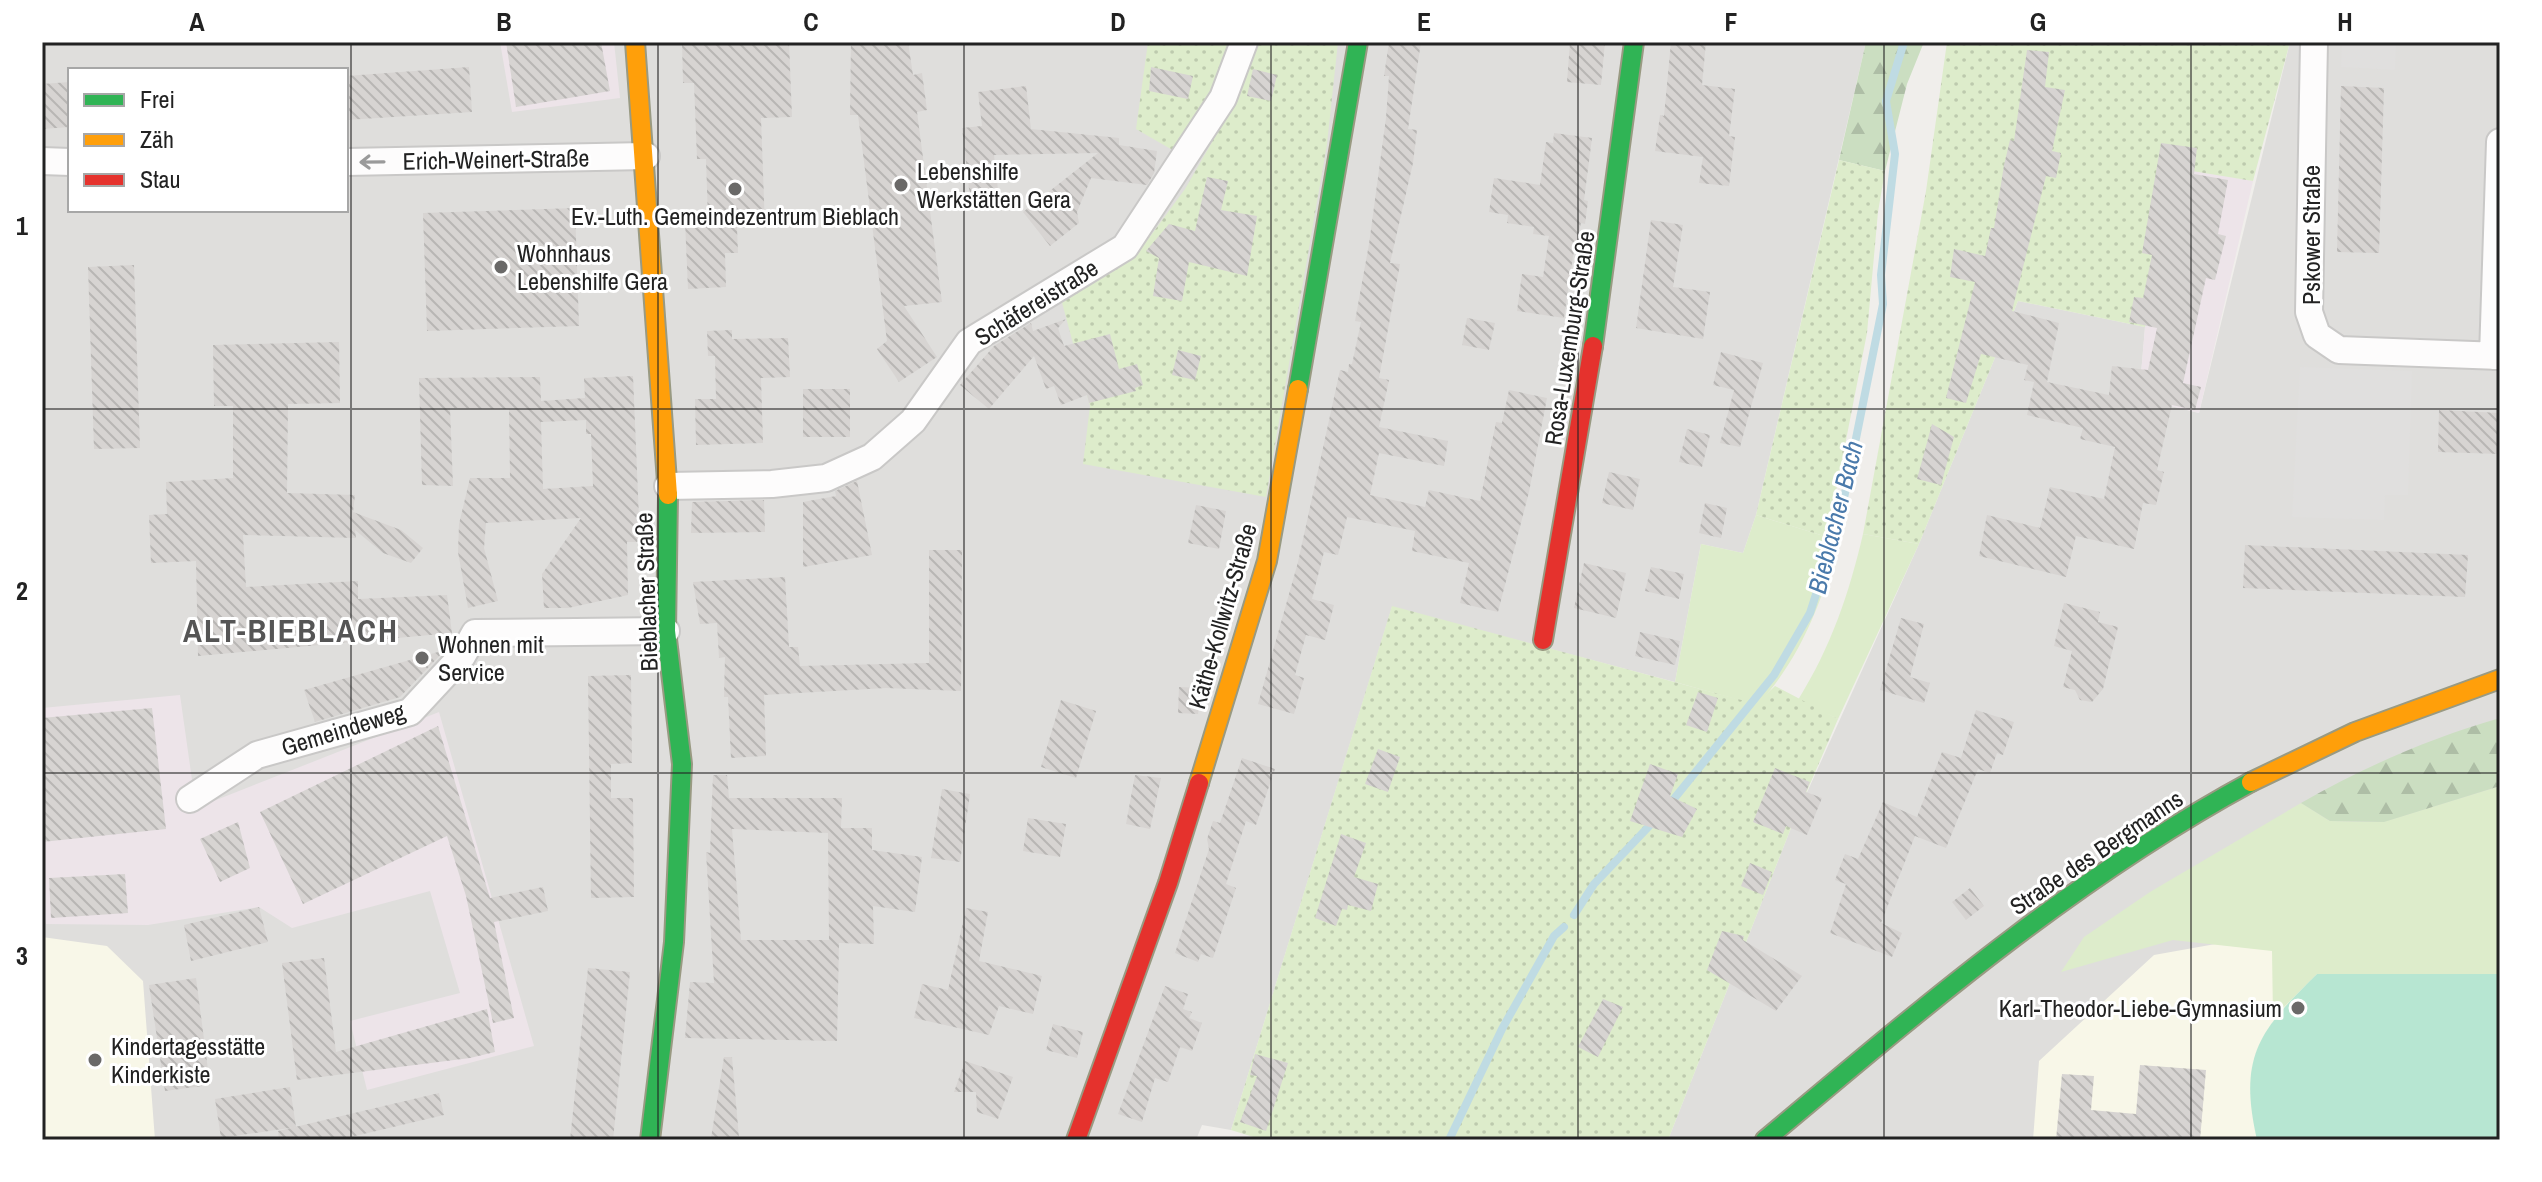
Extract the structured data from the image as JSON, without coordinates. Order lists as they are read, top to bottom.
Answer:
{
  "streets": {
    "street": [
      "Erich-Weinert-Straße",
      "Pskower Straße",
      "Schäfereistraße",
      "Rosa-Luxemburg-Straße",
      "Bieblacher Straße",
      "Käthe-Kollwitz-Straße",
      "Gemeindeweg",
      "Straße des Bergmanns"
    ]
  },
  "crossings": [
    ["Erich-Weinert-Straße", "Bieblacher Straße"],
    ["Schäfereistraße", "Bieblacher Straße"],
    ["Bieblacher Straße", "Gemeindeweg"]
  ],
  "one_way": ["Erich-Weinert-Straße"],
  "districts": ["ALT-BIEBLACH"],
  "water": ["Bieblacher Bach"],
  "places": [
    "Lebenshilfe Werkstätten Gera",
    "Ev.-Luth. Gemeindezentrum Bieblach",
    "Wohnhaus Lebenshilfe Gera",
    "Wohnen mit Service",
    "Karl-Theodor-Liebe-Gymnasium",
    "Kindertagesstätte Kinderkiste"
  ],
  "legend": ["Frei", "Zäh", "Stau"],
  "grid": {
    "columns": [
      "A",
      "B",
      "C",
      "D",
      "E",
      "F",
      "G",
      "H"
    ],
    "rows": ["1", "2", "3"]
  }
}
